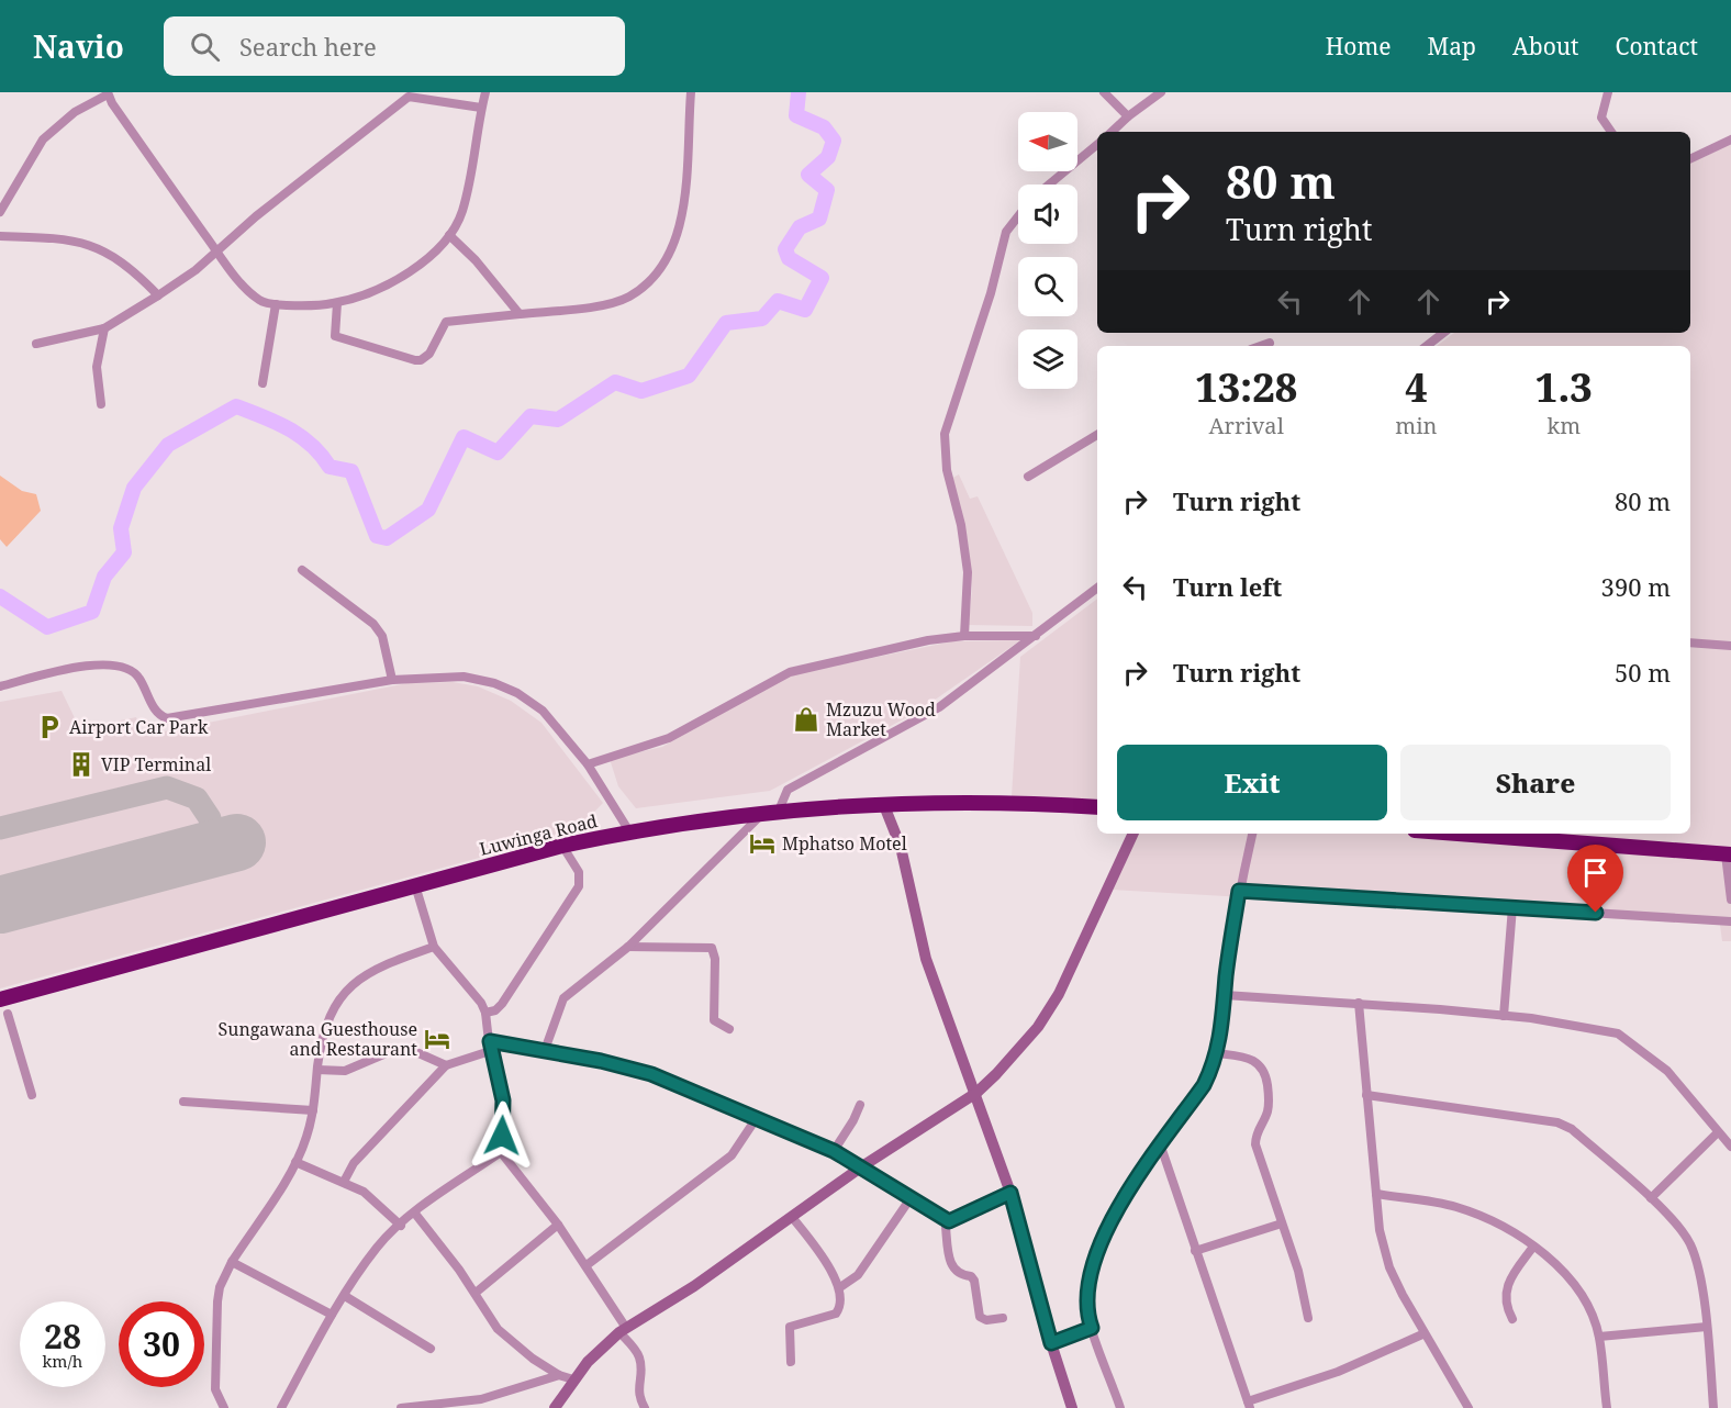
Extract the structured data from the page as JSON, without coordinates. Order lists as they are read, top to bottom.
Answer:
{
  "streets": {
    "highway": ["Luwinga Road"]
  },
  "places": {
    "shop": ["Mzuzu Wood Market"],
    "parking": ["Airport Car Park"],
    "building": ["VIP Terminal"],
    "hotel": ["Mphatso Motel", "Sungawana Guesthouse and Restaurant"]
  },
  "north": "left",
  "page": {
    "header": "Navio",
    "search": "Search here",
    "nav": [
      "Home",
      "Map",
      "About",
      "Contact"
    ],
    "turn": ["80 m", "Turn right"],
    "eta": [
      "13:28",
      "Arrival",
      "4",
      "min",
      "1.3",
      "km"
    ],
    "list": [
      {
        "name": "Turn right",
        "value": "80 m"
      },
      {
        "name": "Turn left",
        "value": "390 m"
      },
      {
        "name": "Turn right",
        "value": "50 m"
      }
    ],
    "buttons": ["Exit", "Share"],
    "speed": "28 km/h",
    "limit": "30"
  }
}
